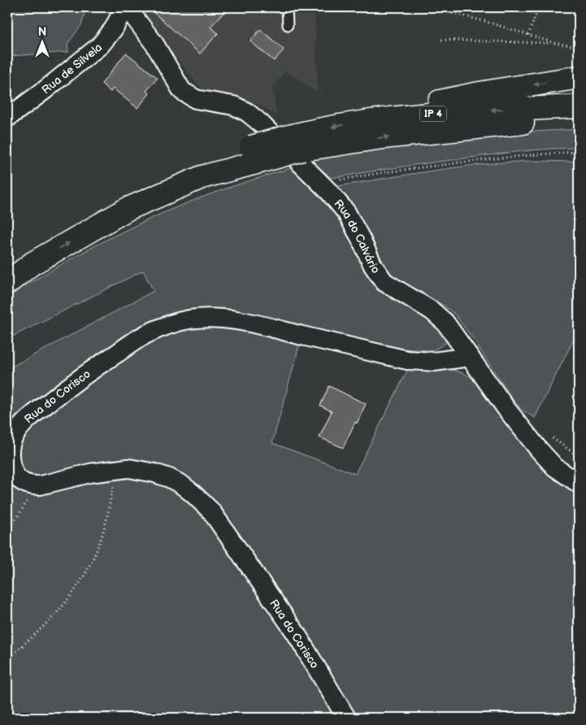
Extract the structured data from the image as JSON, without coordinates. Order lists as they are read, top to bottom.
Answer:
{
  "streets": {
    "highway": ["IP 4"],
    "street": ["Rua de Silvela", "Rua do Calvário", "Rua do Corisco"]
  },
  "crossings": [
    ["Rua de Silvela", "Rua do Calvário"],
    ["Rua do Calvário", "Rua do Corisco"]
  ],
  "north": "top"
}
